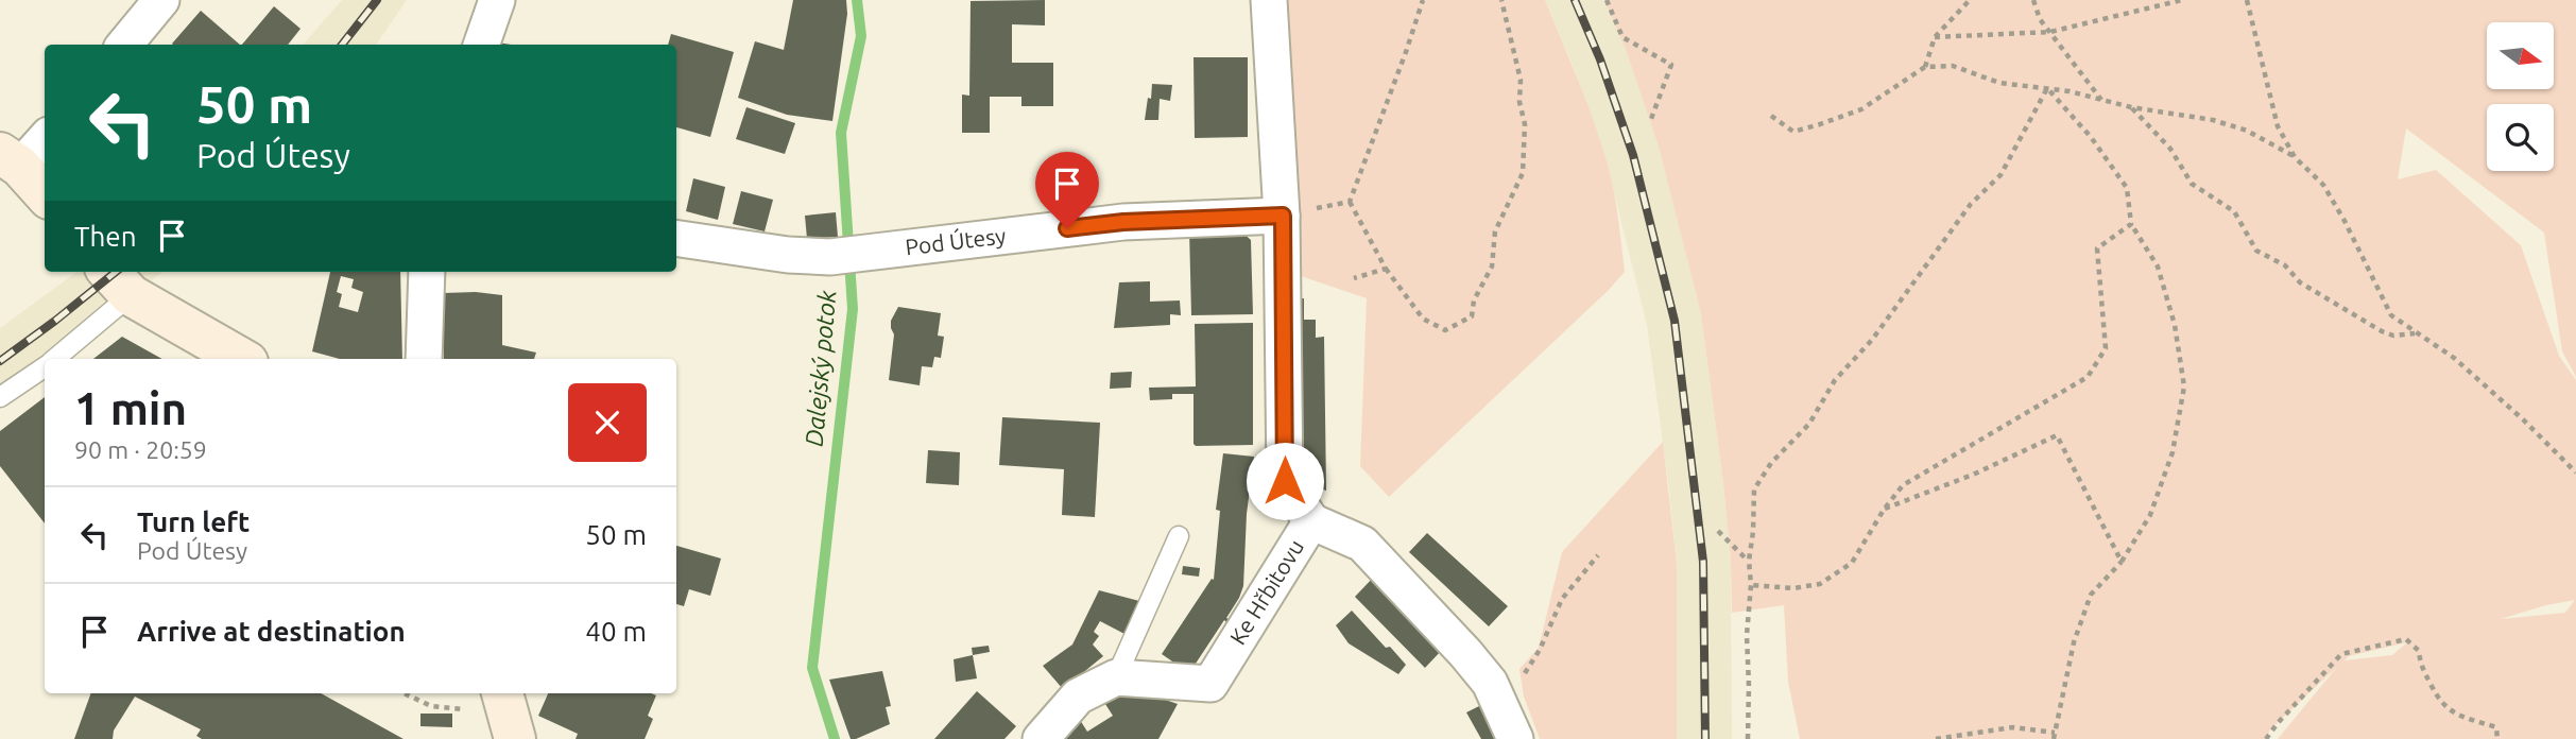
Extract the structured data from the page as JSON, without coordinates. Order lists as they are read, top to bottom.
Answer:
{
  "streets": {
    "street": ["Pod Útesy", "Ke Hřbitovu"]
  },
  "water": ["Dalejský potok"],
  "north": "right",
  "page": {
    "turn": ["50 m", "Pod Útesy"],
    "then": "Then",
    "heading": ["1 min", "90 m · 20:59"],
    "list": [
      {
        "name": "Turn left",
        "note": "Pod Útesy",
        "value": "50 m"
      },
      {
        "name": "Arrive at destination",
        "value": "40 m"
      }
    ]
  }
}
